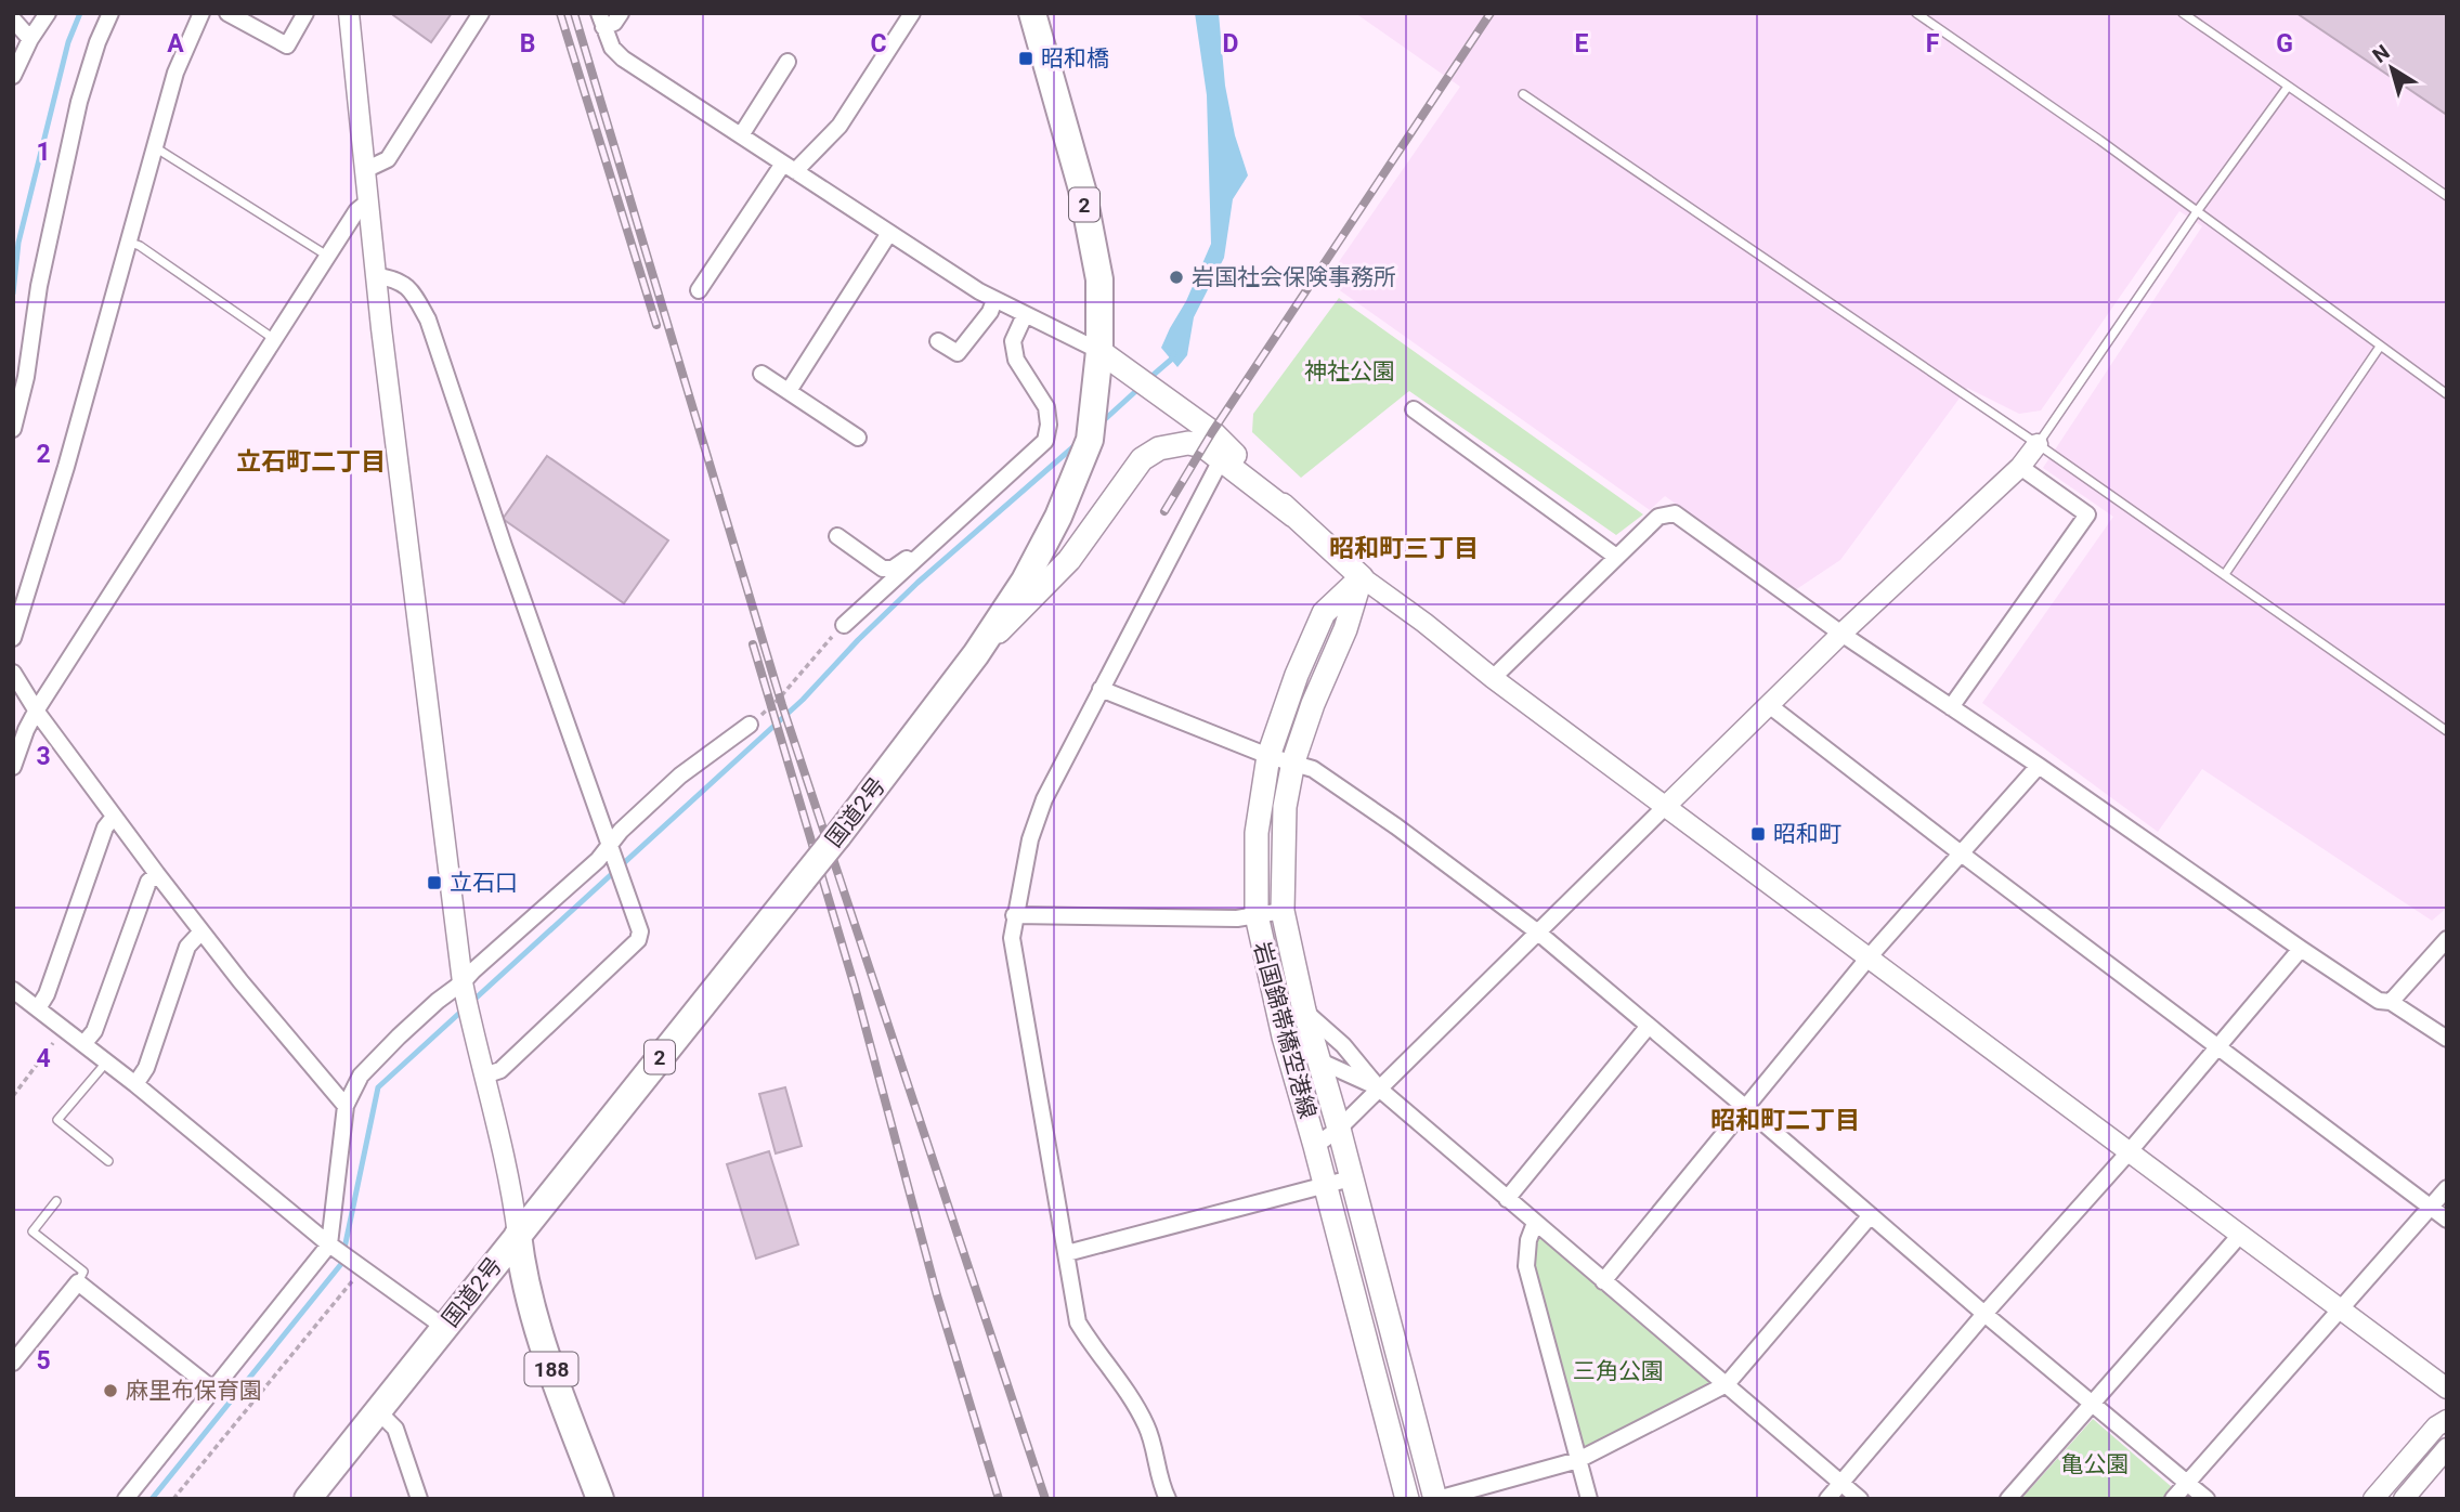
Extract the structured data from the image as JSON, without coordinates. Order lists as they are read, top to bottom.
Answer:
{
  "streets": {
    "highway": ["2", "国道2号", "188"],
    "main road": ["岩国錦帯橋空港線"]
  },
  "crossings": [
    ["国道2号", "188"]
  ],
  "districts": ["立石町二丁目", "昭和町三丁目", "昭和町二丁目"],
  "parks": ["神社公園", "三角公園", "亀公園"],
  "places": {
    "transit": ["昭和橋", "昭和町", "立石口"],
    "other": ["岩国社会保険事務所", "麻里布保育園"]
  },
  "north": "top left",
  "grid": {
    "columns": [
      "A",
      "B",
      "C",
      "D",
      "E",
      "F",
      "G"
    ],
    "rows": [
      "1",
      "2",
      "3",
      "4",
      "5"
    ]
  }
}
